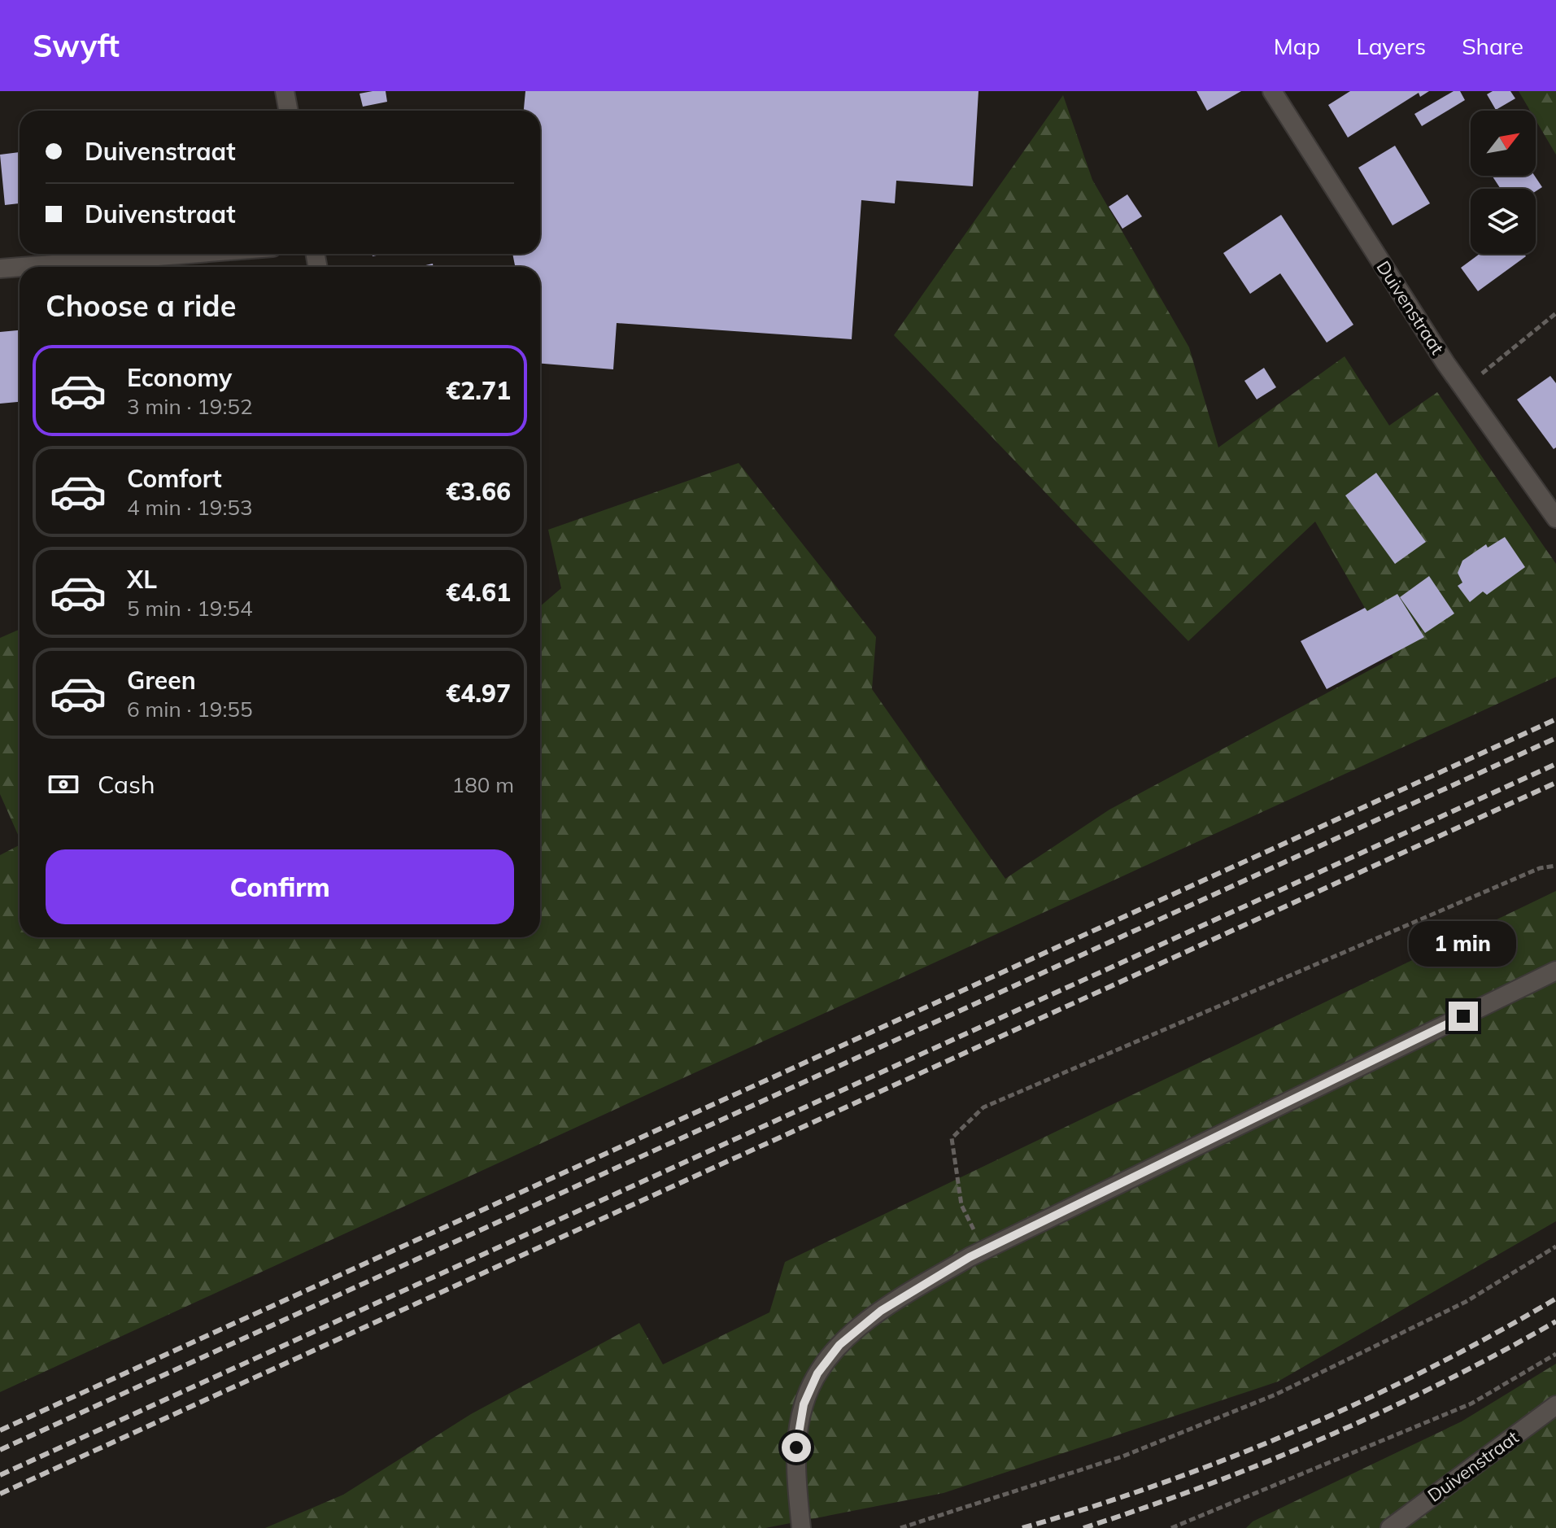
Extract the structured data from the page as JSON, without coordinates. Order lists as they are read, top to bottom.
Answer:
{
  "streets": {
    "street": ["Duivenstraat"]
  },
  "north": "top right",
  "page": {
    "header": "Swyft",
    "nav": ["Map", "Layers", "Share"],
    "banner": ["Duivenstraat", "Duivenstraat"],
    "heading": "Choose a ride",
    "list": [
      {
        "name": "Economy",
        "note": "3 min · 19:52",
        "value": "€2.71"
      },
      {
        "name": "Comfort",
        "note": "4 min · 19:53",
        "value": "€3.66"
      },
      {
        "name": "XL",
        "note": "5 min · 19:54",
        "value": "€4.61"
      },
      {
        "name": "Green",
        "note": "6 min · 19:55",
        "value": "€4.97"
      }
    ],
    "pay": ["Cash", "180 m"],
    "buttons": "Confirm",
    "bubble": "1 min"
  }
}
